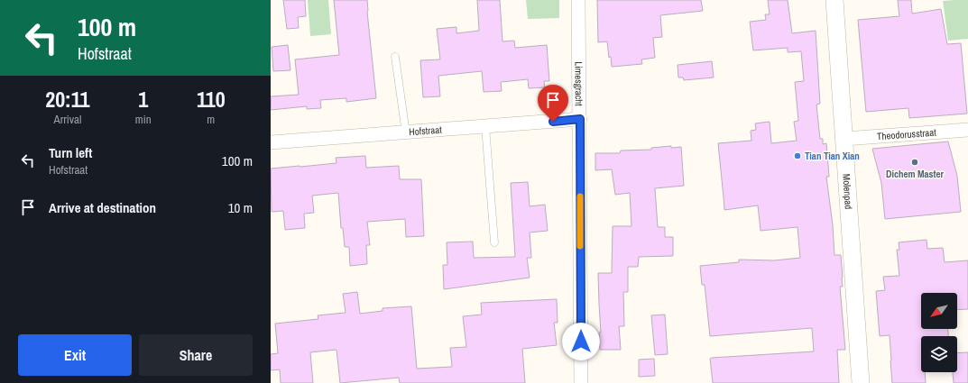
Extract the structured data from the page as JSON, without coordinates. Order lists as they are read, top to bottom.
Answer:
{
  "streets": {
    "street": [
      "Limesgracht",
      "Hofstraat",
      "Theodorusstraat",
      "Molenpad"
    ]
  },
  "crossings": [
    ["Limesgracht", "Hofstraat"],
    ["Theodorusstraat", "Molenpad"]
  ],
  "places": ["Tian Tian Xian", "Dichem Master"],
  "north": "bottom left",
  "page": {
    "turn": ["100 m", "Hofstraat"],
    "eta": [
      "20:11",
      "Arrival",
      "1",
      "min",
      "110",
      "m"
    ],
    "list": [
      {
        "name": "Turn left",
        "note": "Hofstraat",
        "value": "100 m"
      },
      {
        "name": "Arrive at destination",
        "value": "10 m"
      }
    ],
    "buttons": ["Exit", "Share"]
  }
}
